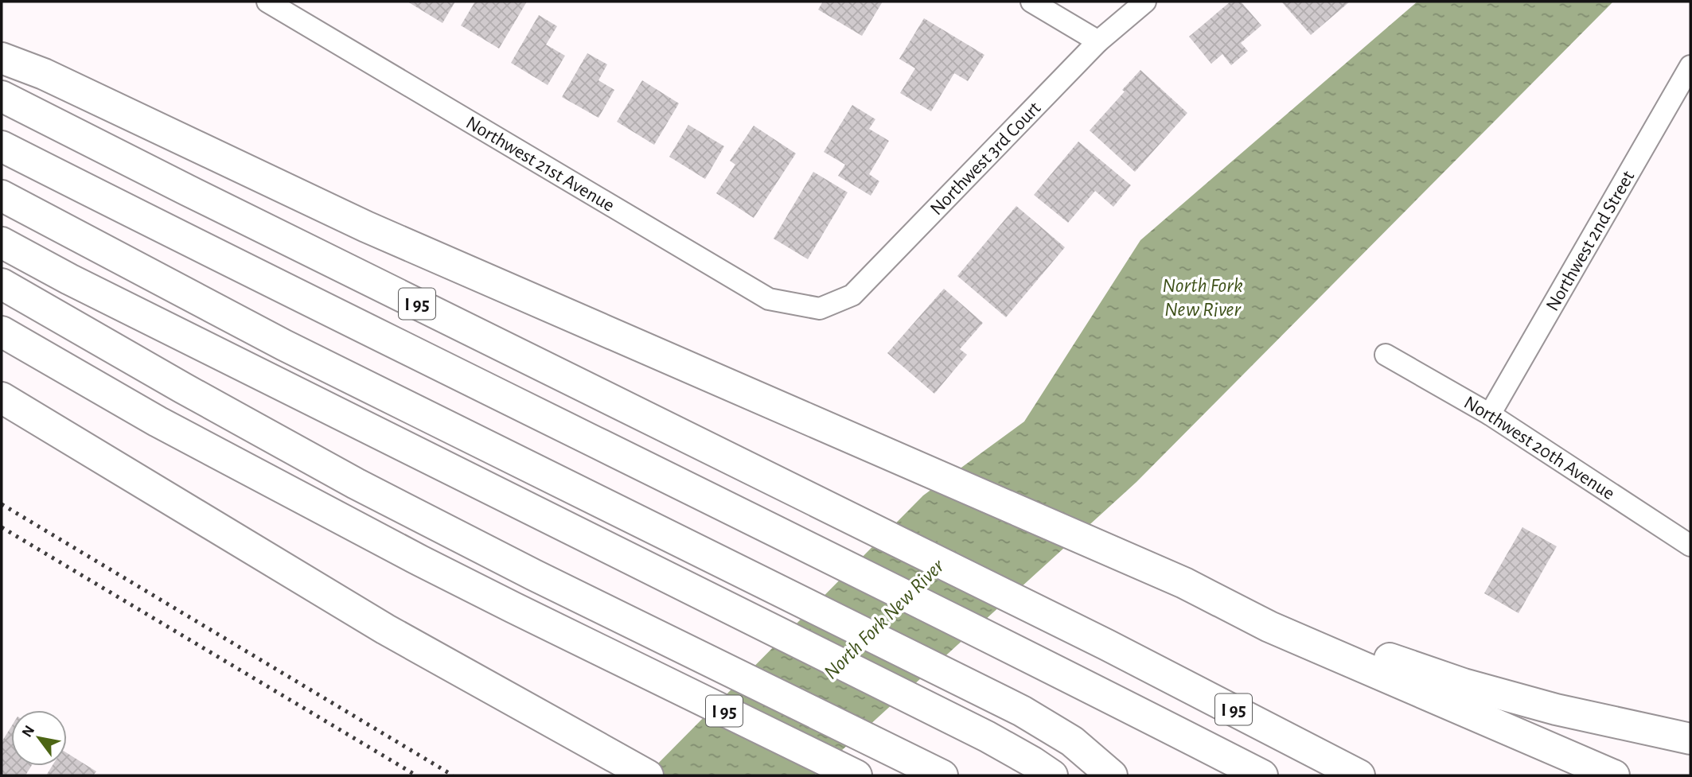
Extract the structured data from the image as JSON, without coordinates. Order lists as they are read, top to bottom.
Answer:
{
  "streets": {
    "highway": ["I 95"],
    "street": [
      "Northwest 3rd Court",
      "Northwest 21st Avenue",
      "Northwest 2nd Street",
      "Northwest 20th Avenue"
    ]
  },
  "crossings": [
    ["Northwest 3rd Court", "Northwest 21st Avenue"],
    ["Northwest 2nd Street", "Northwest 20th Avenue"]
  ],
  "water": ["North Fork New River"],
  "north": "top left"
}
